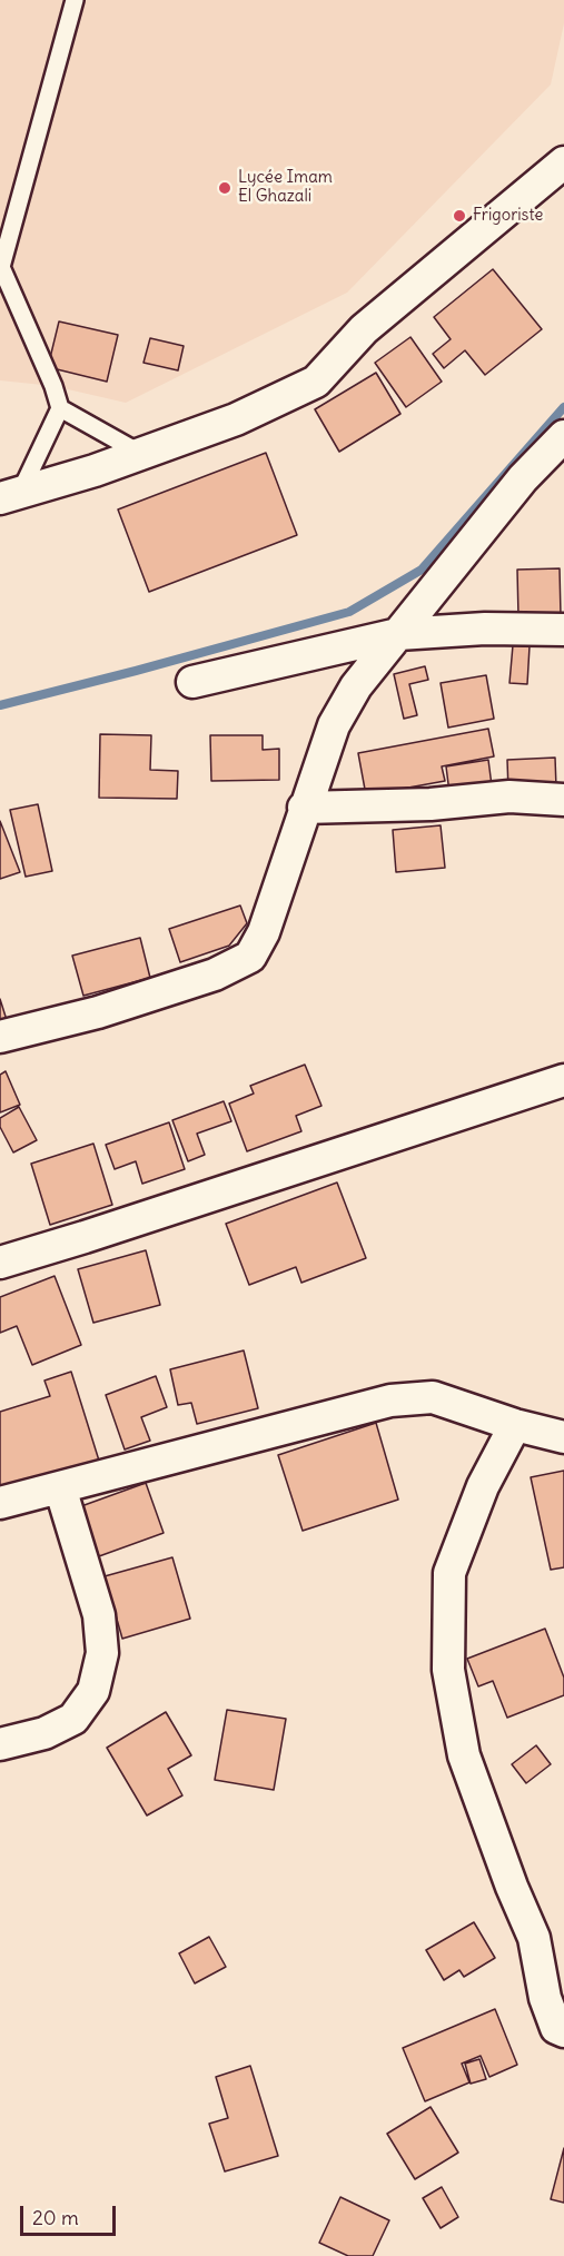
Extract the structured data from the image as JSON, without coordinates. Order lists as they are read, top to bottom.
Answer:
{
  "places": ["Lycée Imam El Ghazali", "Frigoriste"],
  "scale_bar": "20 m"
}
